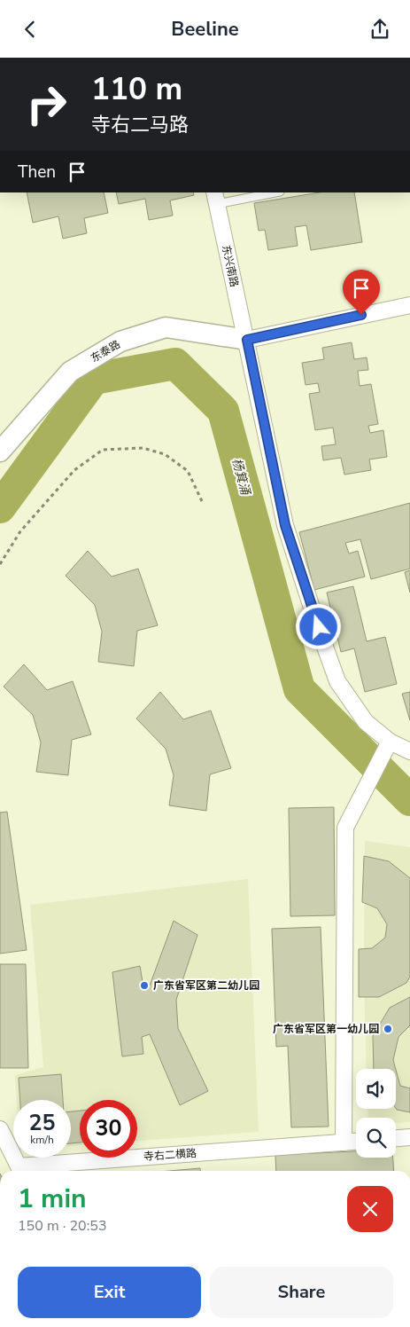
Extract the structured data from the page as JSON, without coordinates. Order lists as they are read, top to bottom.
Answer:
{
  "streets": {
    "street": ["东兴南路", "东泰路", "寺右二横路"]
  },
  "crossings": [
    ["东兴南路", "东泰路"]
  ],
  "water": ["杨箕涌"],
  "places": ["广东省军区第二幼儿园", "广东省军区第一幼儿园"],
  "page": {
    "header": "Beeline",
    "turn": ["110 m", "寺右二马路"],
    "then": "Then",
    "speed": "25 km/h",
    "limit": "30",
    "heading": ["1 min", "150 m · 20:53"],
    "buttons": ["Exit", "Share"]
  }
}
